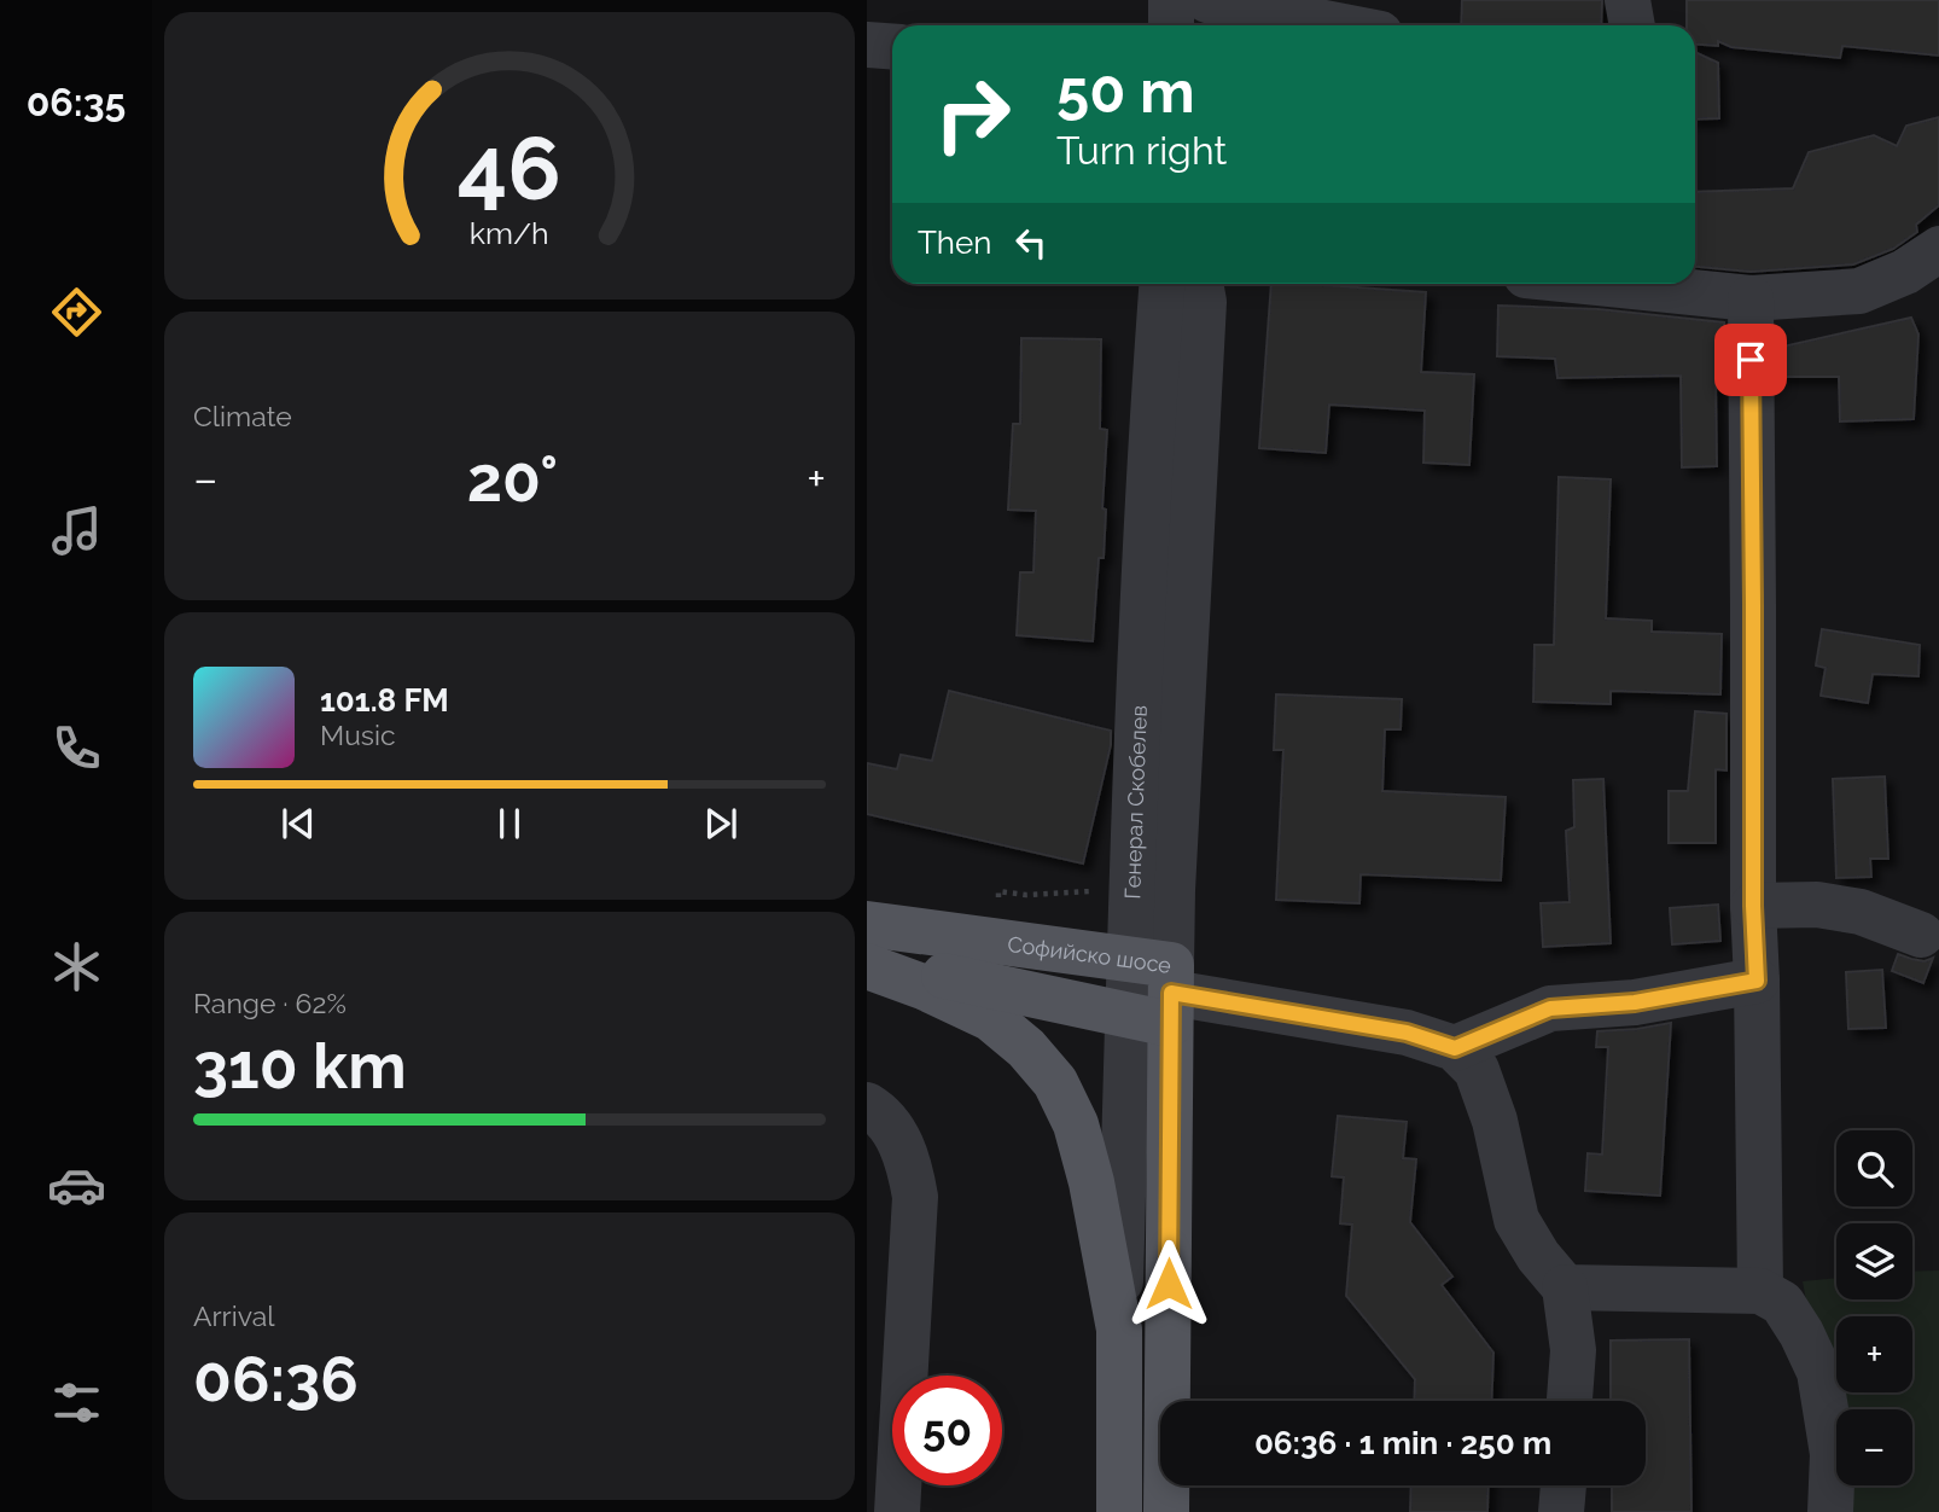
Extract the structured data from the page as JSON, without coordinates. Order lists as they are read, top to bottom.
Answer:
{
  "streets": {
    "main road": ["Софийско шосе"],
    "street": ["Генерал Скобелев"]
  },
  "crossings": [
    ["Генерал Скобелев", "Софийско шосе"]
  ],
  "page": {
    "tabs": "06:35",
    "turn": ["50 m", "Turn right"],
    "then": "Then",
    "tile": [
      "Climate",
      ["Range · 62%", "310 km"],
      ["Arrival", "06:36"]
    ],
    "heat": ["−", "20°", "+"],
    "song": ["101.8 FM", "Music"],
    "map_buttons": ["+", "−"],
    "limit": "50",
    "trip": "06:36 · 1 min · 250 m",
    "gauge": ["46", "km/h"]
  }
}
